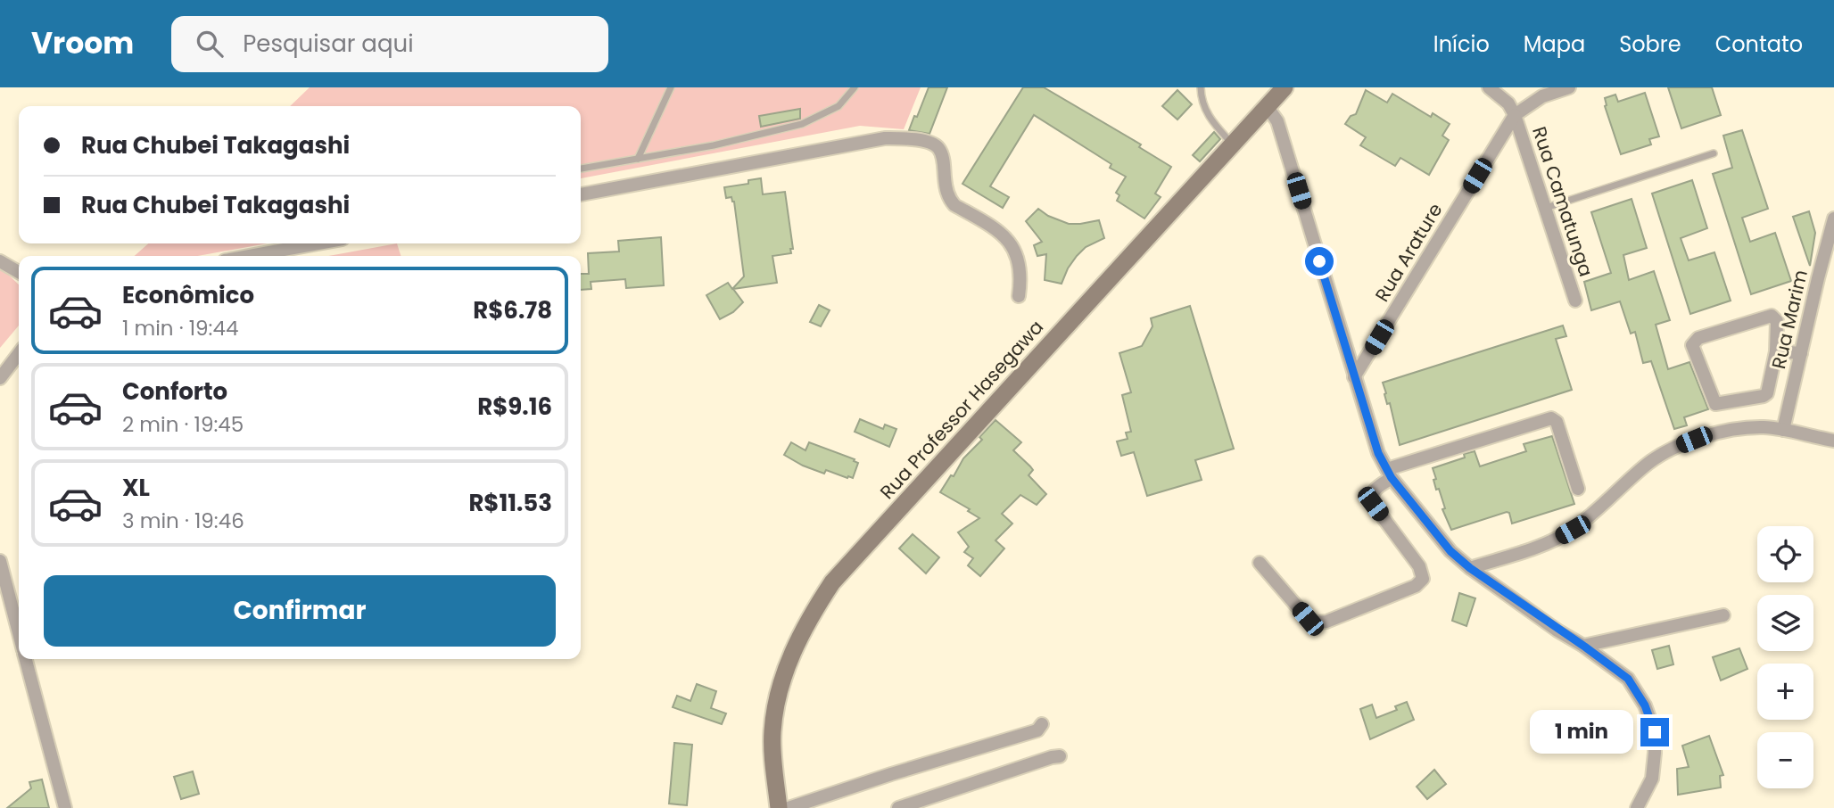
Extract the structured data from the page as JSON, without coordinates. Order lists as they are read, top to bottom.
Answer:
{
  "streets": {
    "street": [
      "Rua Camatunga",
      "Rua Arature",
      "Rua Marim",
      "Rua Professor Hasegawa"
    ]
  },
  "crossings": [
    ["Rua Camatunga", "Rua Arature"]
  ],
  "page": {
    "header": "Vroom",
    "search": "Pesquisar aqui",
    "nav": [
      "Início",
      "Mapa",
      "Sobre",
      "Contato"
    ],
    "banner": ["Rua Chubei Takagashi", "Rua Chubei Takagashi"],
    "list": [
      {
        "name": "Econômico",
        "note": "1 min · 19:44",
        "value": "R$6.78"
      },
      {
        "name": "Conforto",
        "note": "2 min · 19:45",
        "value": "R$9.16"
      },
      {
        "name": "XL",
        "note": "3 min · 19:46",
        "value": "R$11.53"
      }
    ],
    "map_buttons": ["+", "−"],
    "buttons": "Confirmar",
    "bubble": "1 min"
  }
}
